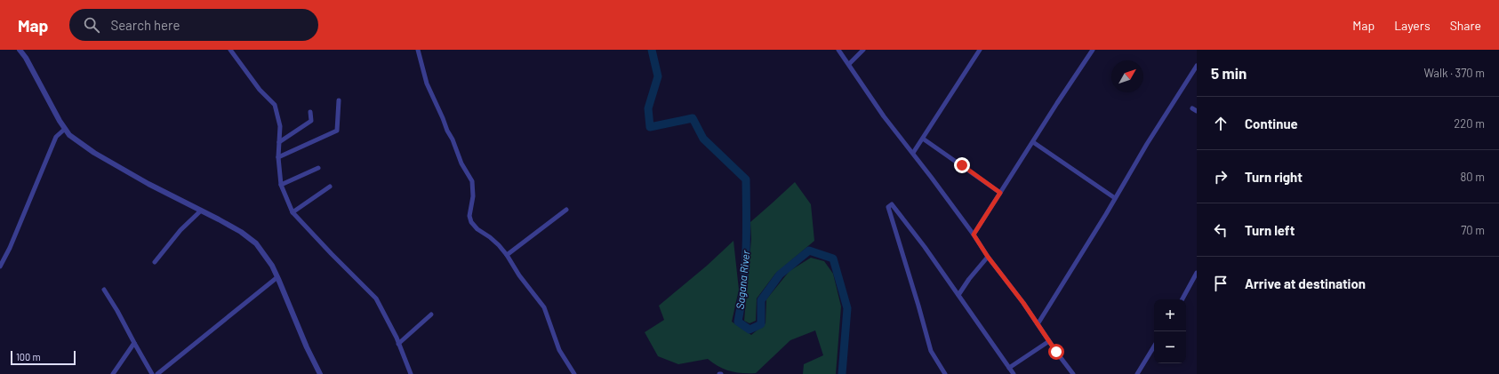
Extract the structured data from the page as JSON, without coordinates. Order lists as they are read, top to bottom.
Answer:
{
  "water": ["Sagana River"],
  "scale_bar": "100 m",
  "north": "top right",
  "page": {
    "header": "Map",
    "search": "Search here",
    "nav": ["Map", "Layers", "Share"],
    "heading": ["5 min", "Walk · 370 m"],
    "list": [
      ["Continue", "220 m"],
      ["Turn right", "80 m"],
      ["Turn left", "70 m"],
      "Arrive at destination"
    ],
    "map_buttons": ["+", "−"],
    "scale": "100 m"
  }
}
